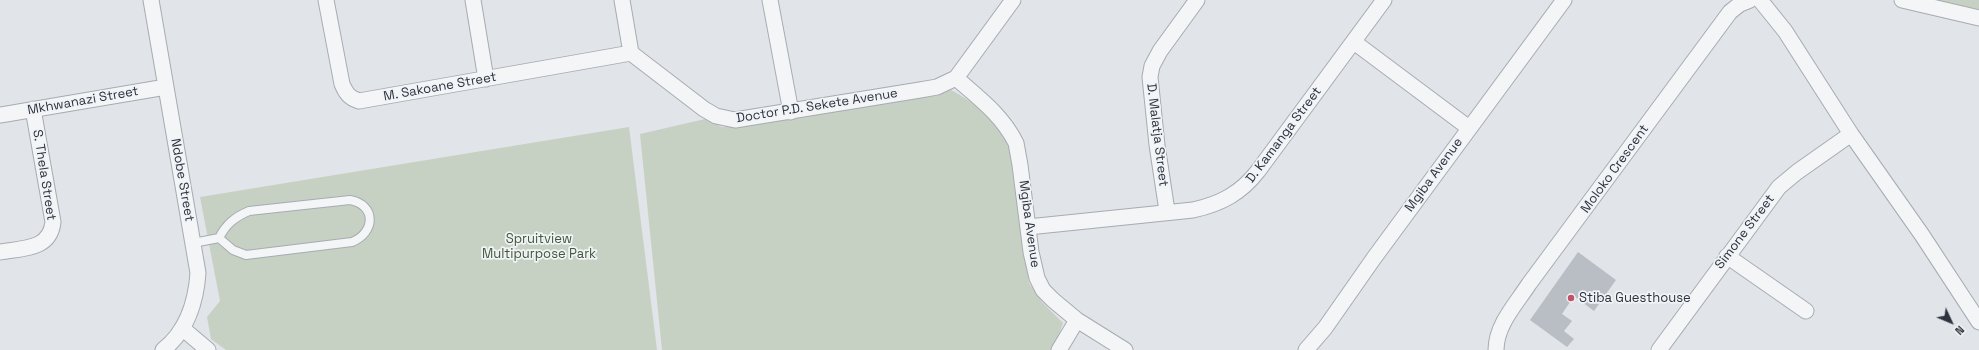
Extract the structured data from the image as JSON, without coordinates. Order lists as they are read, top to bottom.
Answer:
{
  "streets": {
    "street": [
      "M. Sakoane Street",
      "Mkhwanazi Street",
      "Doctor P.D. Sekete Avenue",
      "D. Malatja Street",
      "D. Kamanga Street",
      "Moloko Crescent",
      "S. Thela Street",
      "Mgiba Avenue",
      "Ndobe Street",
      "Simone Street"
    ]
  },
  "crossings": [
    ["M. Sakoane Street", "Doctor P.D. Sekete Avenue"],
    ["Mkhwanazi Street", "S. Thela Street"],
    ["Mkhwanazi Street", "Ndobe Street"],
    ["Doctor P.D. Sekete Avenue", "Mgiba Avenue"],
    ["D. Malatja Street", "D. Kamanga Street"],
    ["D. Kamanga Street", "Mgiba Avenue"]
  ],
  "parks": ["Spruitview Multipurpose Park"],
  "places": ["Stiba Guesthouse"],
  "north": "bottom right"
}
